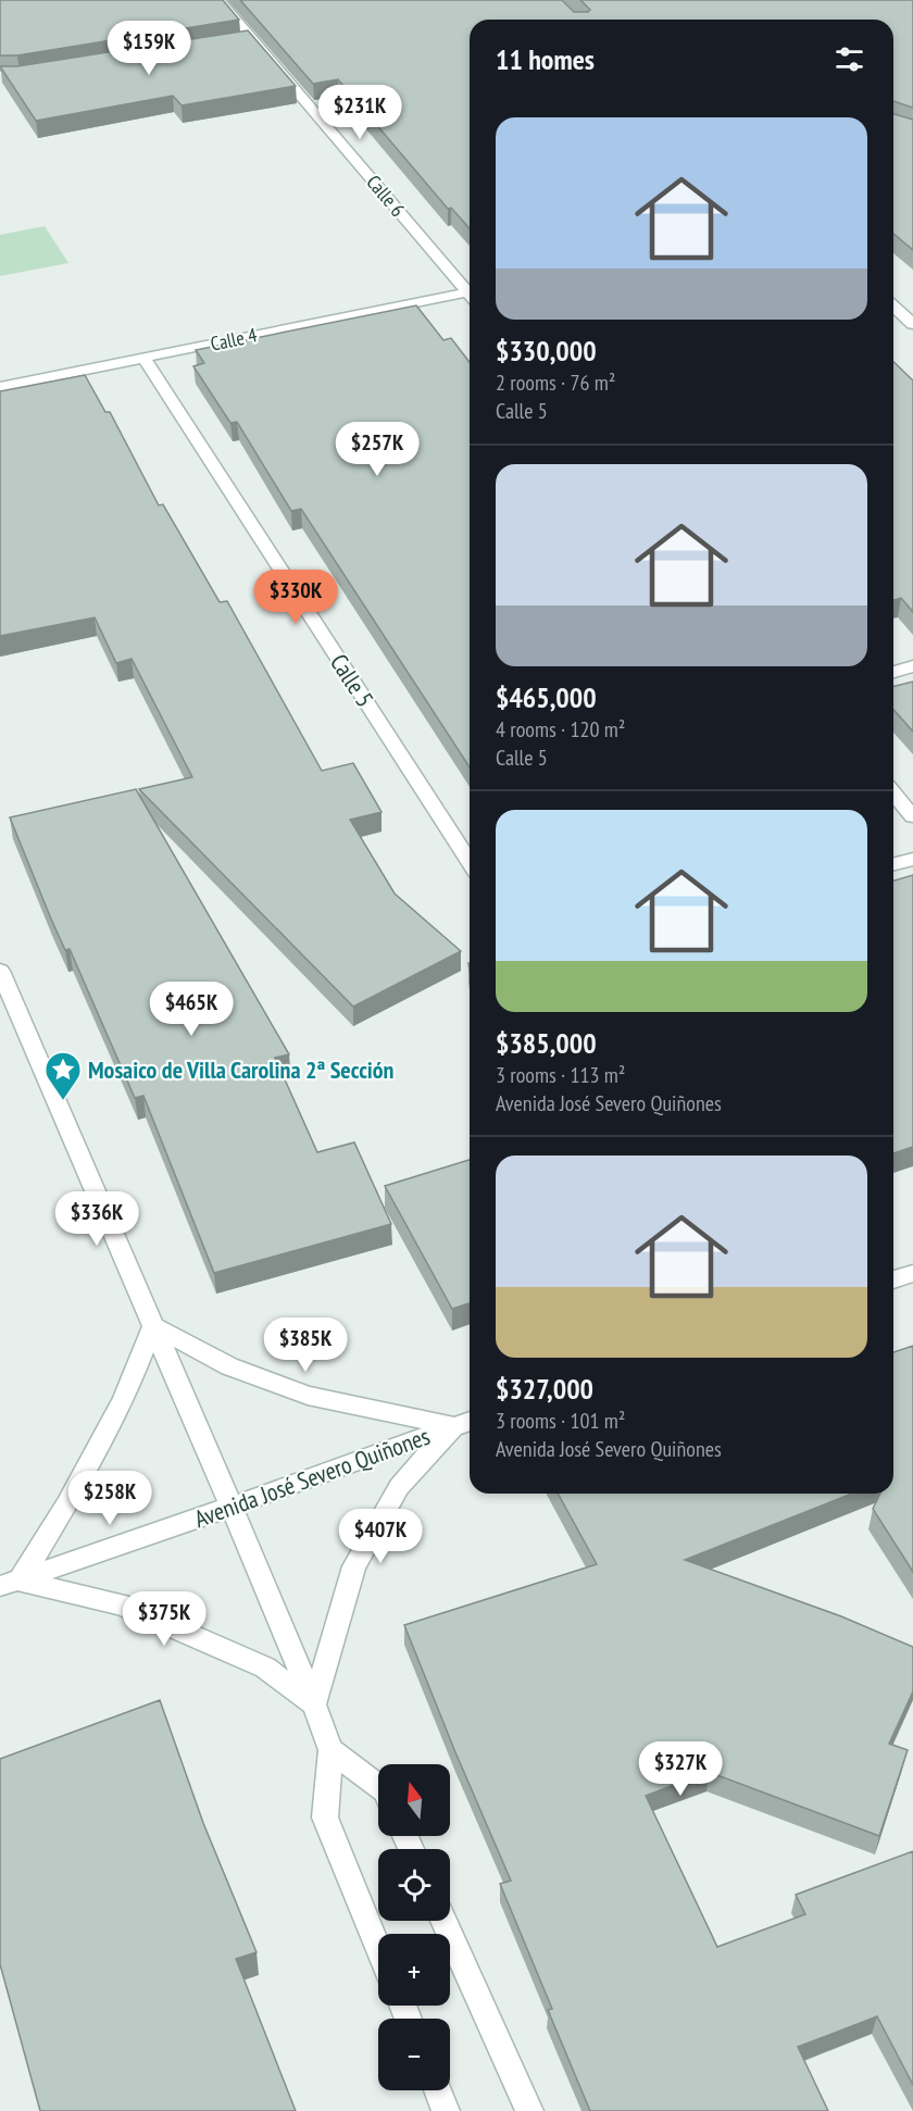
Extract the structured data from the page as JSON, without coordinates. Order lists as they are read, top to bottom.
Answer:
{
  "streets": {
    "street": [
      "Calle 6",
      "Calle 4",
      "Calle 5",
      "Avenida José Severo Quiñones"
    ]
  },
  "crossings": [
    ["Calle 4", "Calle 5"]
  ],
  "places": {
    "place": ["Mosaico de Villa Carolina 2ª Sección"]
  },
  "north": "top",
  "page": {
    "heading": "11 homes",
    "price": [
      "$159K",
      "$231K",
      "$257K",
      "$330K",
      "$465K",
      "$336K",
      "$385K",
      "$258K",
      "$407K",
      "$375K",
      "$327K"
    ],
    "list": [
      {
        "name": "$330,000",
        "note": "2 rooms · 76 m² · Calle 5"
      },
      {
        "name": "$465,000",
        "note": "4 rooms · 120 m² · Calle 5"
      },
      {
        "name": "$385,000",
        "note": "3 rooms · 113 m² · Avenida José Severo Quiñones"
      },
      {
        "name": "$327,000",
        "note": "3 rooms · 101 m² · Avenida José Severo Quiñones"
      }
    ],
    "map_buttons": ["+", "−"]
  }
}
